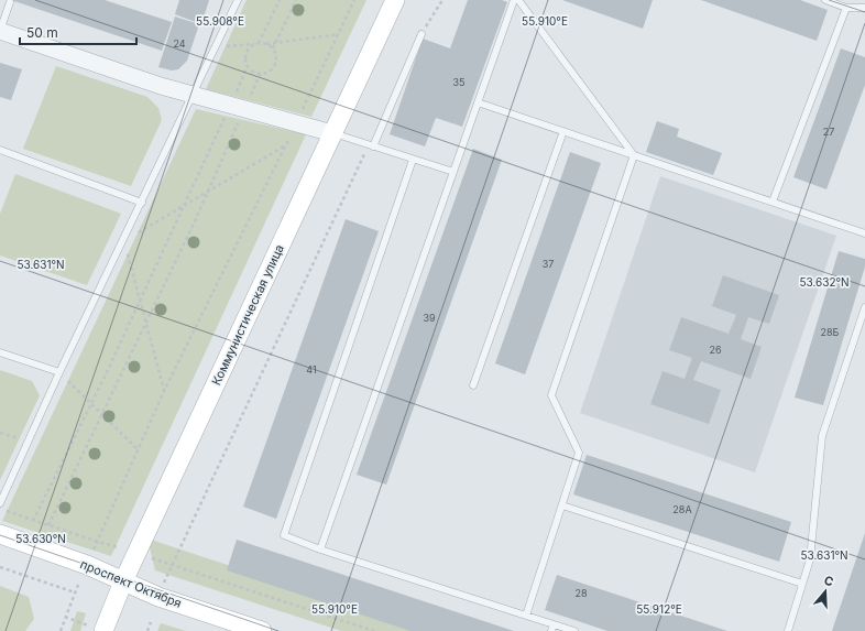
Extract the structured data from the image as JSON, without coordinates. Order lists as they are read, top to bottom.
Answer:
{
  "streets": {
    "main road": ["Коммунистическая улица", "проспект Октября"]
  },
  "crossings": [
    ["Коммунистическая улица", "проспект Октября"]
  ],
  "house_numbers": [
    "24",
    "35",
    "27",
    "37",
    "39",
    "28Б",
    "26",
    "41",
    "28А",
    "28"
  ],
  "scale_bar": "50 m",
  "north": "top",
  "coordinates": [
    "55.908°E",
    "55.910°E",
    "53.631°N",
    "53.632°N",
    "53.630°N",
    "55.912°E"
  ]
}
